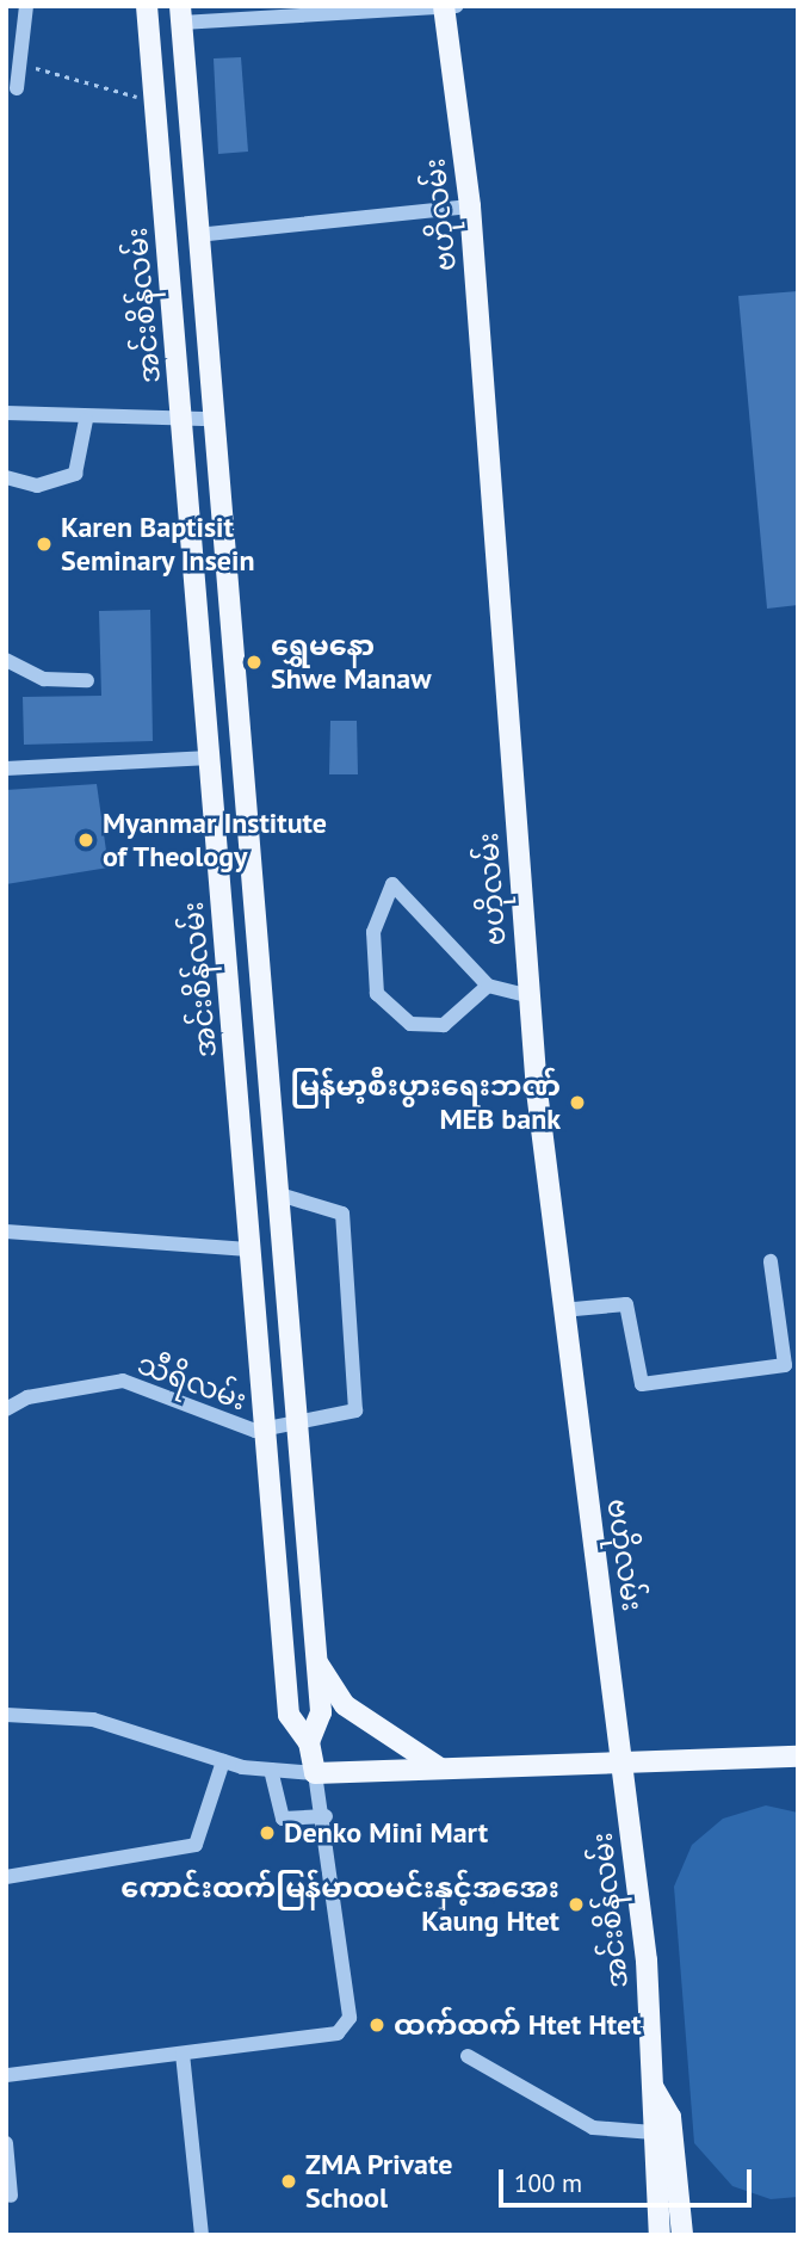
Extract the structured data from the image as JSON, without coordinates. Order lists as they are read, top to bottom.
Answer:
{
  "streets": {
    "main road": ["ဗဟိုလမ်း", "အင်းစိန်လမ်း"],
    "street": ["သီရိလမ်း"]
  },
  "crossings": [
    ["ဗဟိုလမ်း", "အင်းစိန်လမ်း"],
    ["အင်းစိန်လမ်း", "သီရိလမ်း"]
  ],
  "places": [
    "Karen Baptisit Seminary Insein",
    "ရွှေမနော Shwe Manaw",
    "Myanmar Institute of Theology",
    "မြန်မာ့စီးပွားရေးဘဏ် MEB bank",
    "Denko Mini Mart",
    "ကောင်းထက်မြန်မာထမင်းနှင့်အအေး Kaung Htet",
    "ထက်ထက် Htet Htet",
    "ZMA Private School"
  ],
  "scale_bar": "100 m"
}
